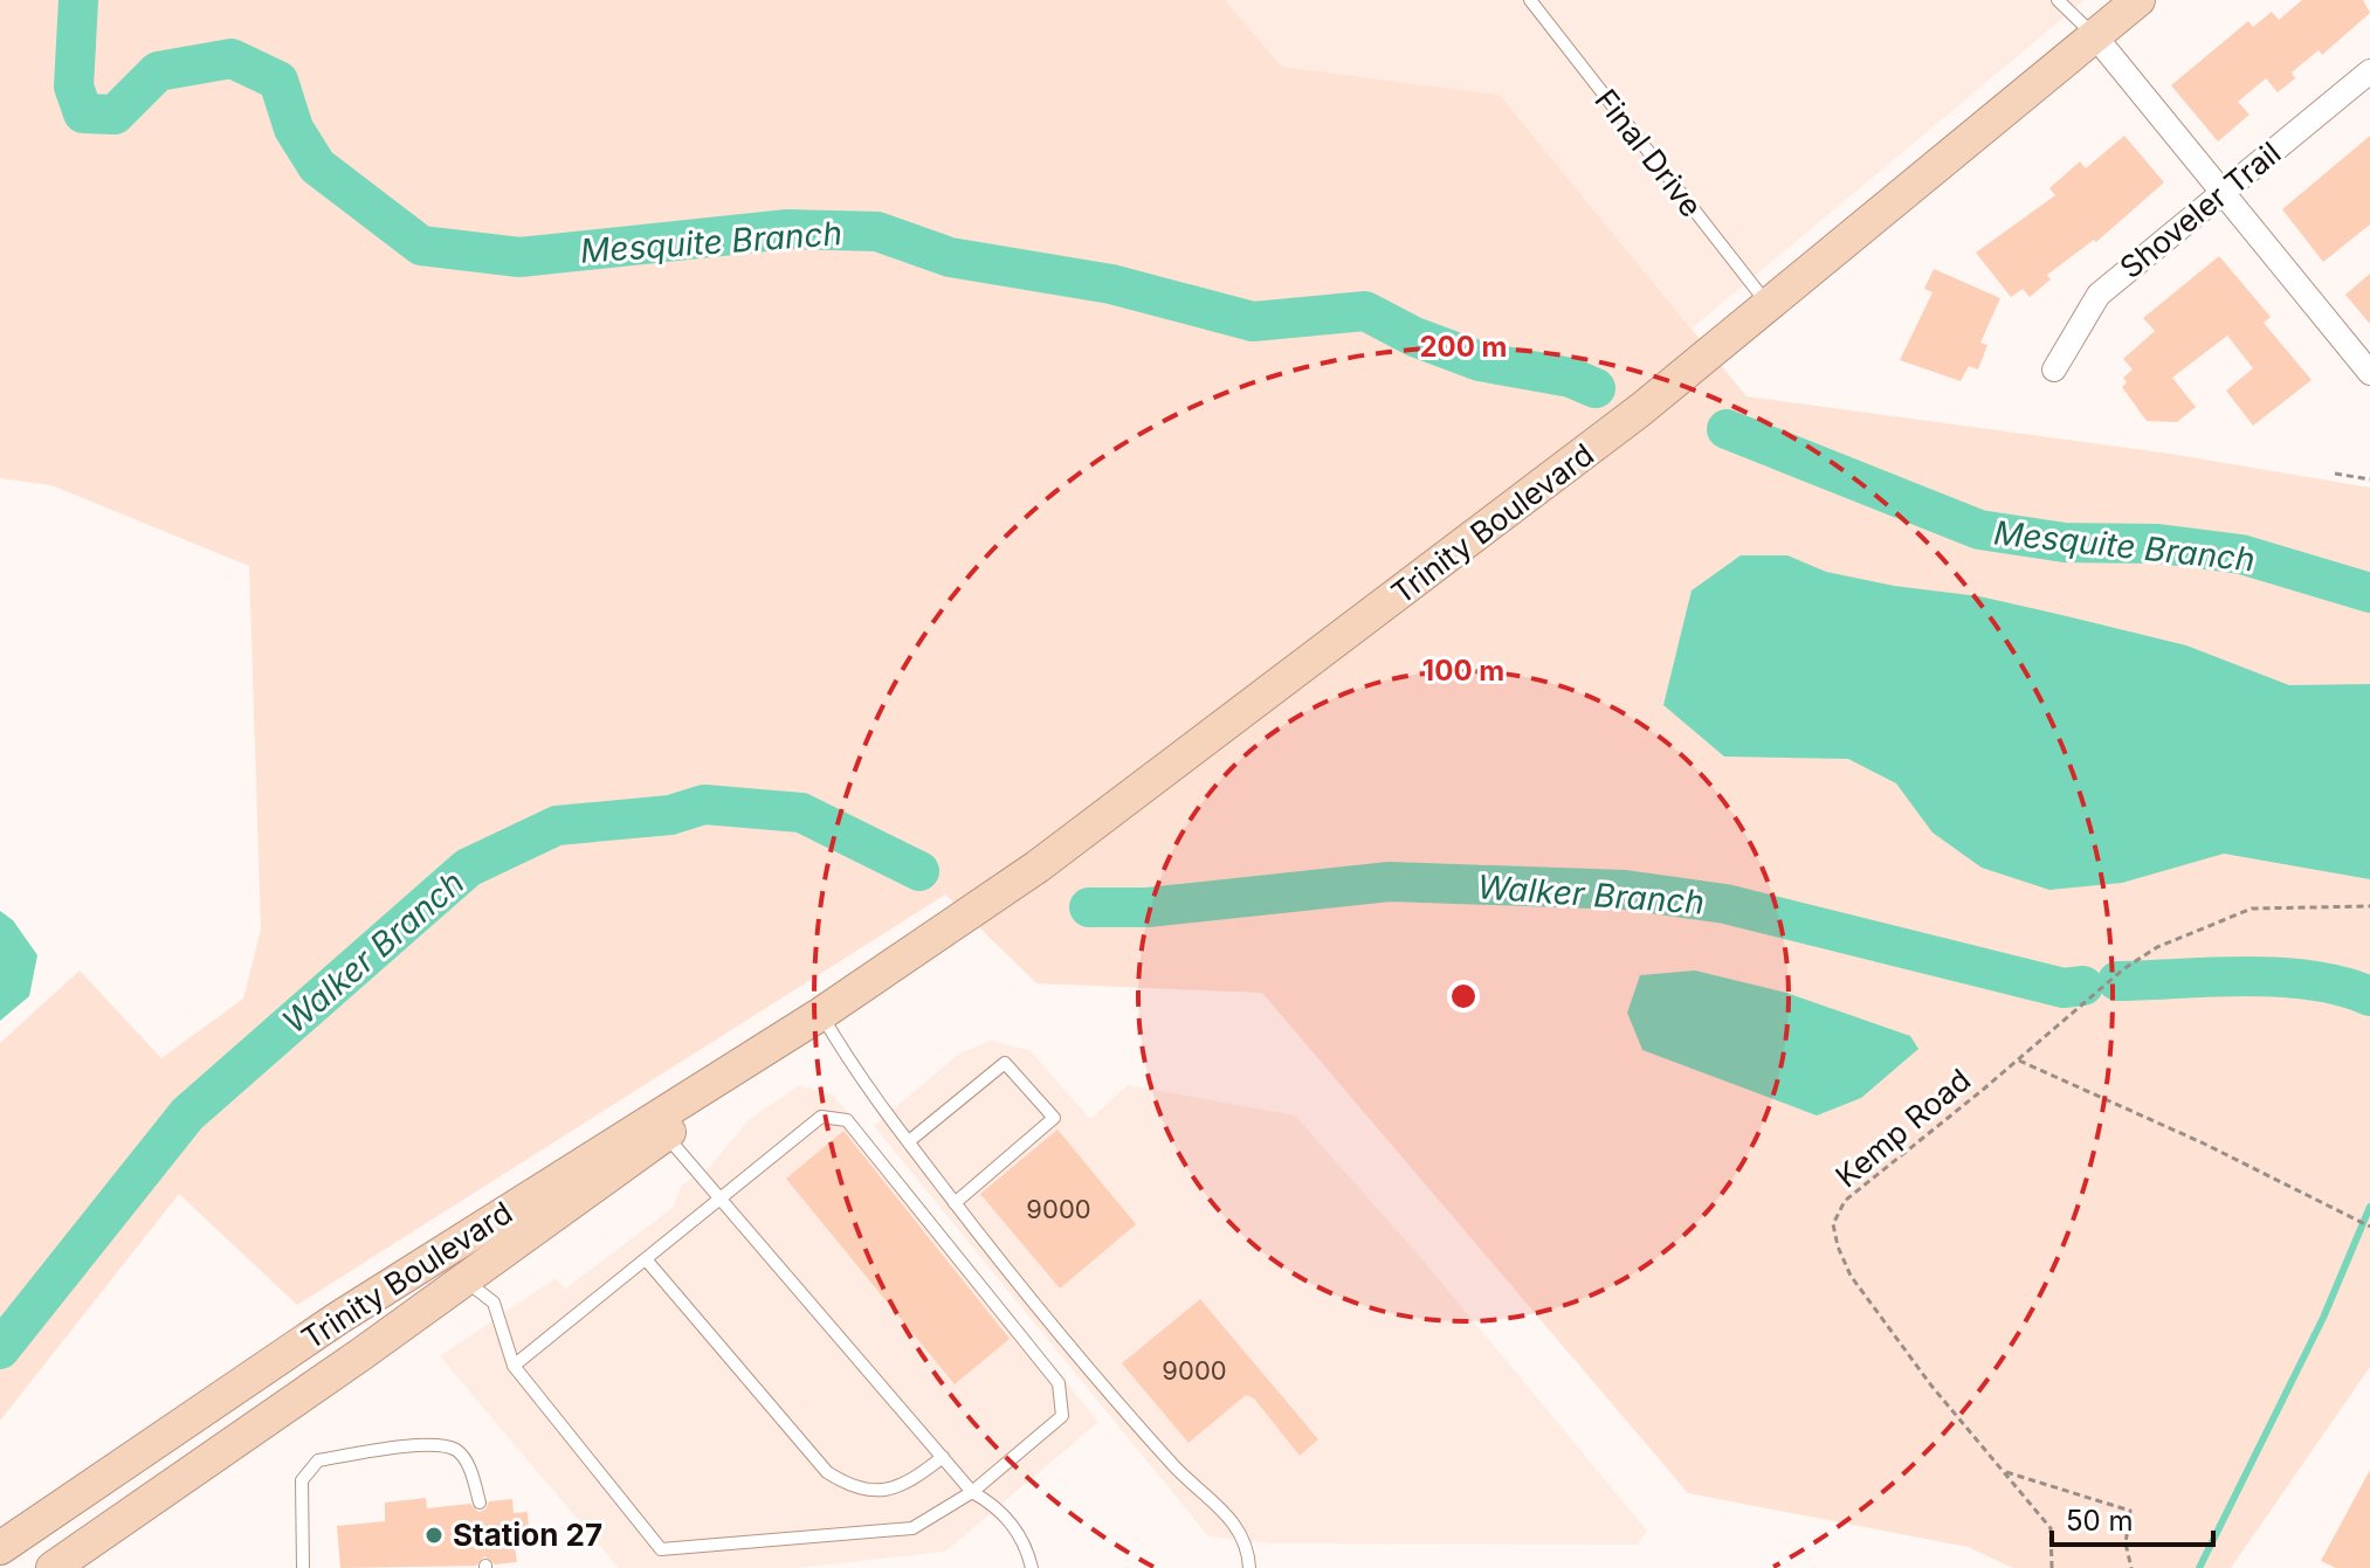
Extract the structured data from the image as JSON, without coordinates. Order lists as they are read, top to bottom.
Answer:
{
  "streets": {
    "main road": ["Trinity Boulevard"],
    "street": ["Shoveler Trail"],
    "lane": ["Final Drive"],
    "path": ["Kemp Road"]
  },
  "crossings": [
    ["Final Drive", "Trinity Boulevard"]
  ],
  "water": ["Mesquite Branch", "Walker Branch"],
  "places": ["Station 27"],
  "house_numbers": ["9000", "9000"],
  "scale_bar": "50 m",
  "rings": ["200 m", "100 m"]
}
